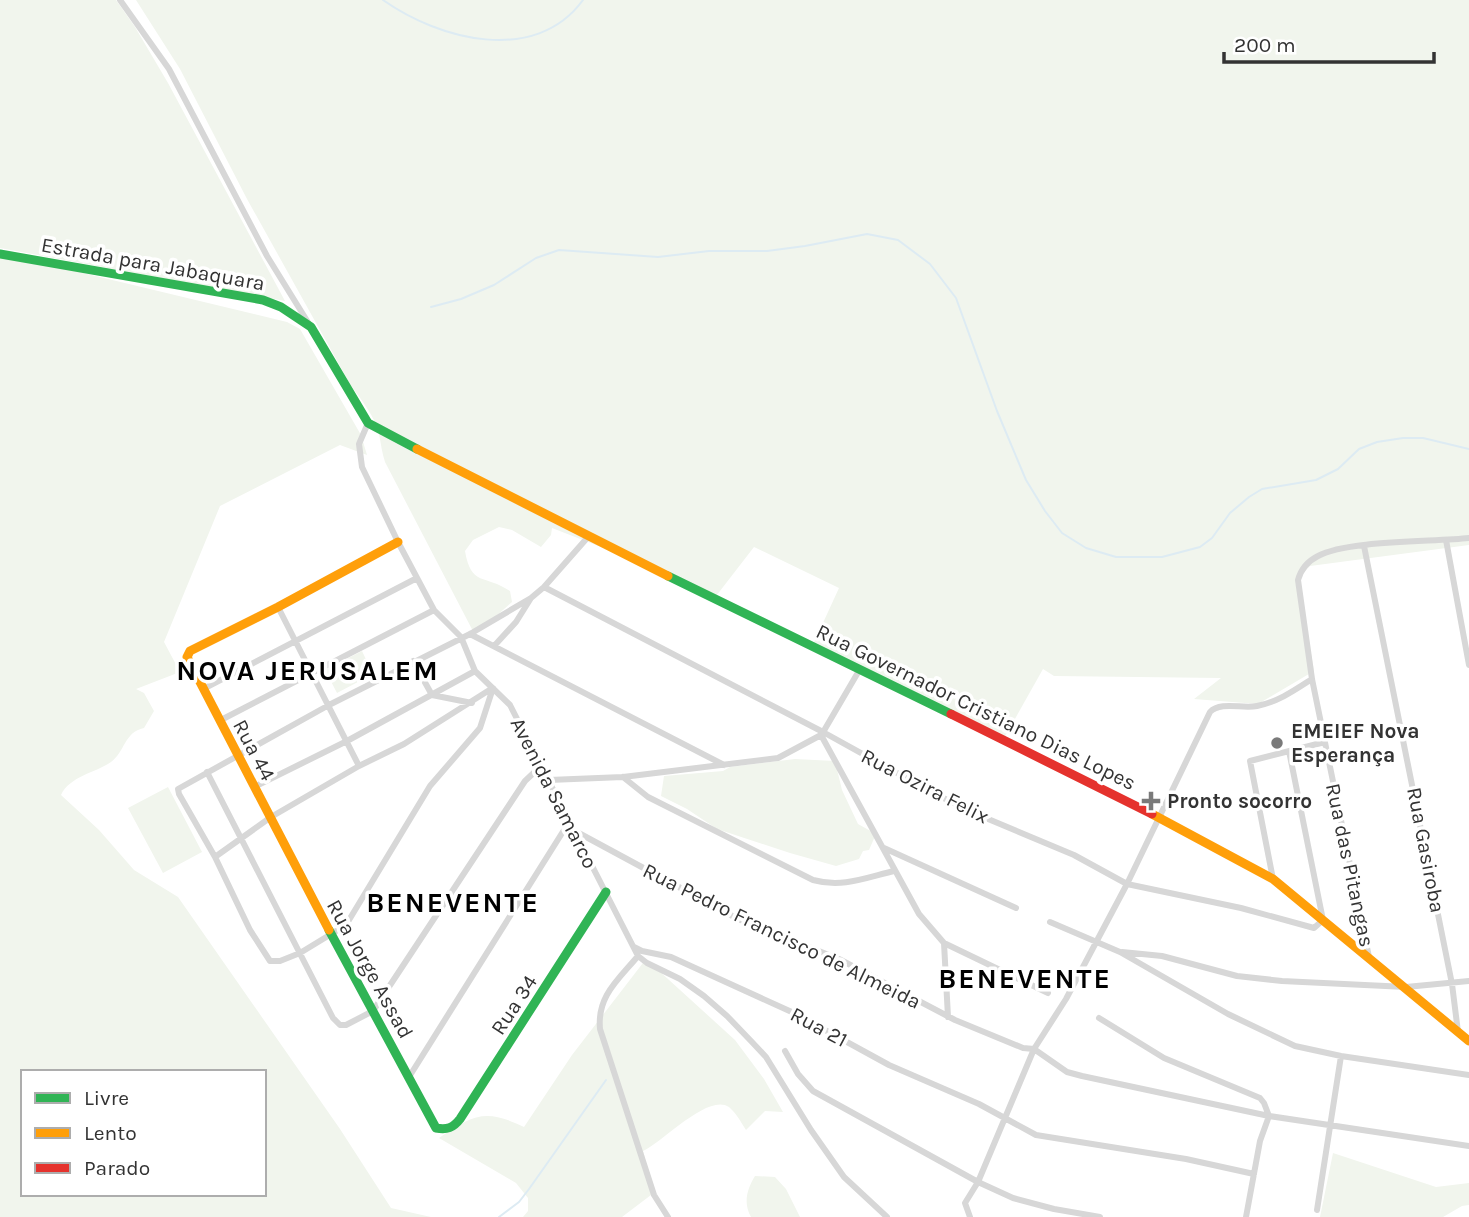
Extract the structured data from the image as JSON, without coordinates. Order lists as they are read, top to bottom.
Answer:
{
  "streets": {
    "street": [
      "Estrada para Jabaquara",
      "Rua Governador Cristiano Dias Lopes",
      "Rua 44",
      "Rua Ozira Felix",
      "Avenida Samarco",
      "Rua Gasiroba",
      "Rua das Pitangas",
      "Rua Pedro Francisco de Almeida",
      "Rua Jorge Assad",
      "Rua 34",
      "Rua 21"
    ]
  },
  "crossings": [
    ["Rua Governador Cristiano Dias Lopes", "Rua Ozira Felix"],
    ["Rua Governador Cristiano Dias Lopes", "Rua Gasiroba"],
    ["Rua Governador Cristiano Dias Lopes", "Rua das Pitangas"],
    ["Rua 44", "Rua Jorge Assad"],
    ["Avenida Samarco", "Rua Pedro Francisco de Almeida"],
    ["Avenida Samarco", "Rua 34"],
    ["Avenida Samarco", "Rua 21"],
    ["Rua Gasiroba", "Rua das Pitangas"],
    ["Rua Jorge Assad", "Rua 34"]
  ],
  "districts": ["NOVA JERUSALEM", "BENEVENTE", "BENEVENTE"],
  "places": {
    "other": ["EMEIEF Nova Esperança"],
    "health": ["Pronto socorro"]
  },
  "legend": ["Livre", "Lento", "Parado"],
  "scale_bar": "200 m"
}
